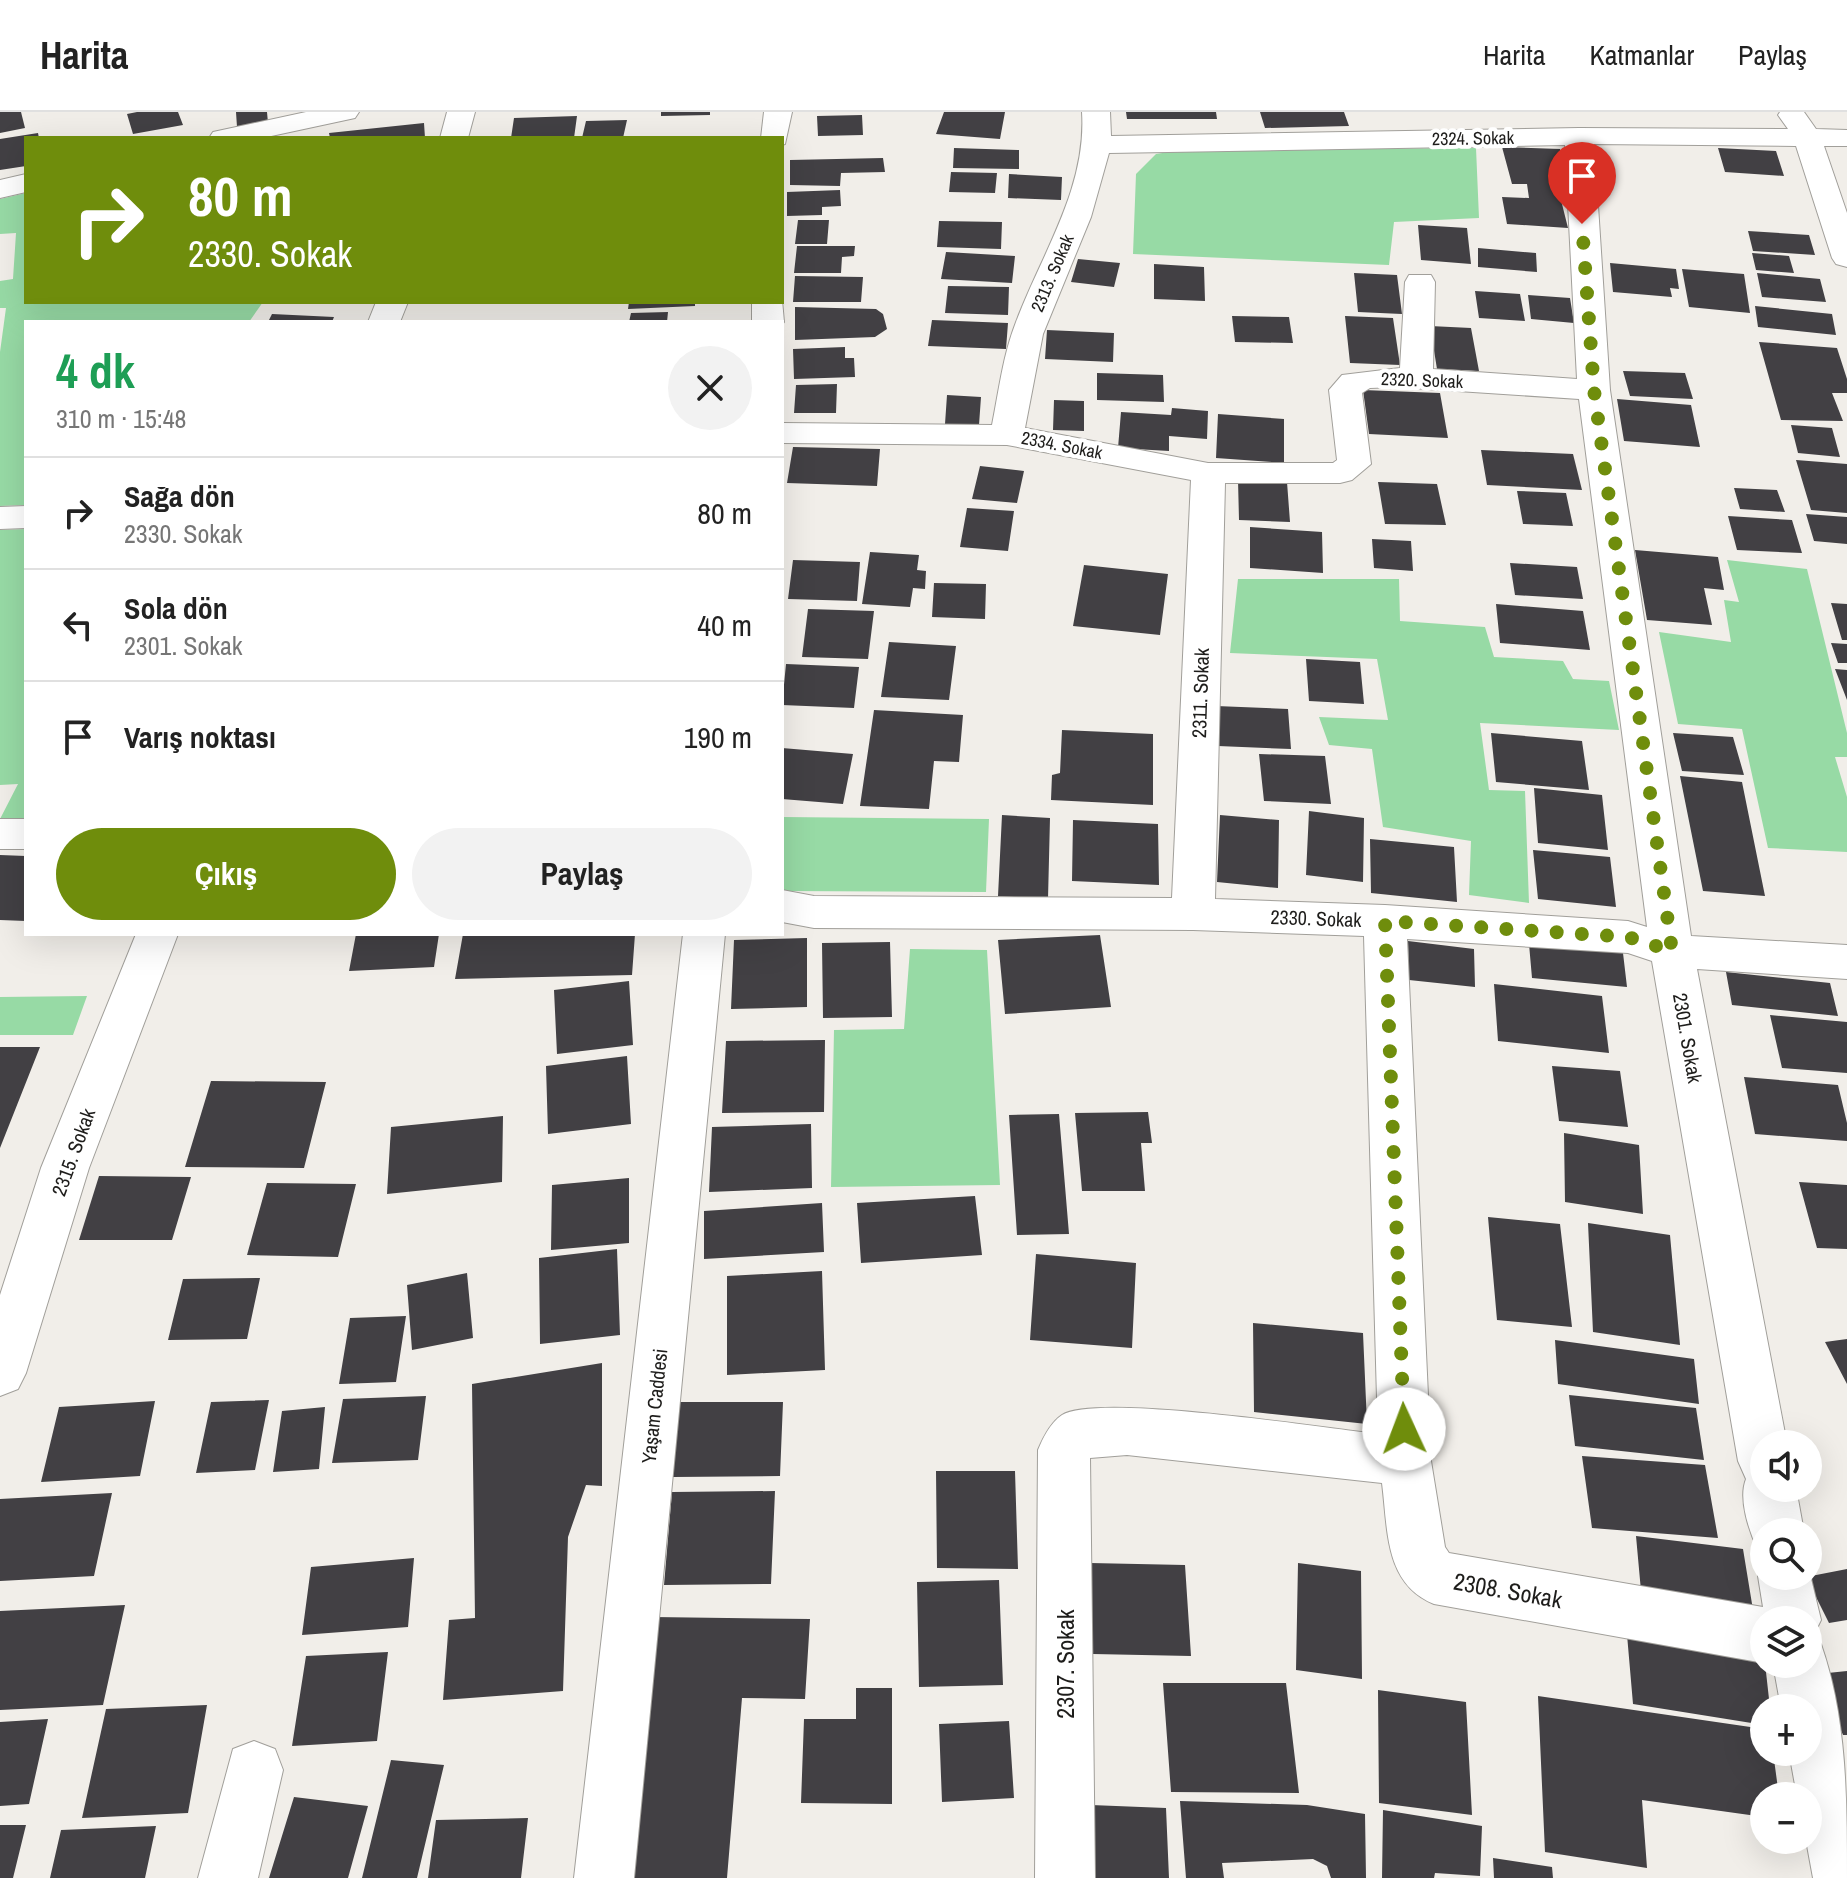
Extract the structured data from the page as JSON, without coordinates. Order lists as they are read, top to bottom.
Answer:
{
  "streets": {
    "street": [
      "2324. Sokak",
      "2313. Sokak",
      "2320. Sokak",
      "2334. Sokak",
      "2311. Sokak",
      "2330. Sokak",
      "2301. Sokak",
      "2315. Sokak",
      "Yaşam Caddesi",
      "2308. Sokak",
      "2307. Sokak"
    ]
  },
  "crossings": [
    ["2324. Sokak", "2313. Sokak"],
    ["2324. Sokak", "2301. Sokak"],
    ["2313. Sokak", "2334. Sokak"],
    ["2320. Sokak", "2334. Sokak"],
    ["2320. Sokak", "2301. Sokak"],
    ["2334. Sokak", "2311. Sokak"],
    ["2311. Sokak", "2330. Sokak"],
    ["2330. Sokak", "2301. Sokak"],
    ["2330. Sokak", "2308. Sokak"],
    ["2308. Sokak", "2307. Sokak"]
  ],
  "page": {
    "header": "Harita",
    "nav": ["Harita", "Katmanlar", "Paylaş"],
    "turn": ["80 m", "2330. Sokak"],
    "heading": ["4 dk", "310 m · 15:48"],
    "list": [
      {
        "name": "Sağa dön",
        "note": "2330. Sokak",
        "value": "80 m"
      },
      {
        "name": "Sola dön",
        "note": "2301. Sokak",
        "value": "40 m"
      },
      {
        "name": "Varış noktası",
        "value": "190 m"
      }
    ],
    "buttons": ["Çıkış", "Paylaş"],
    "map_buttons": ["+", "−"]
  }
}
